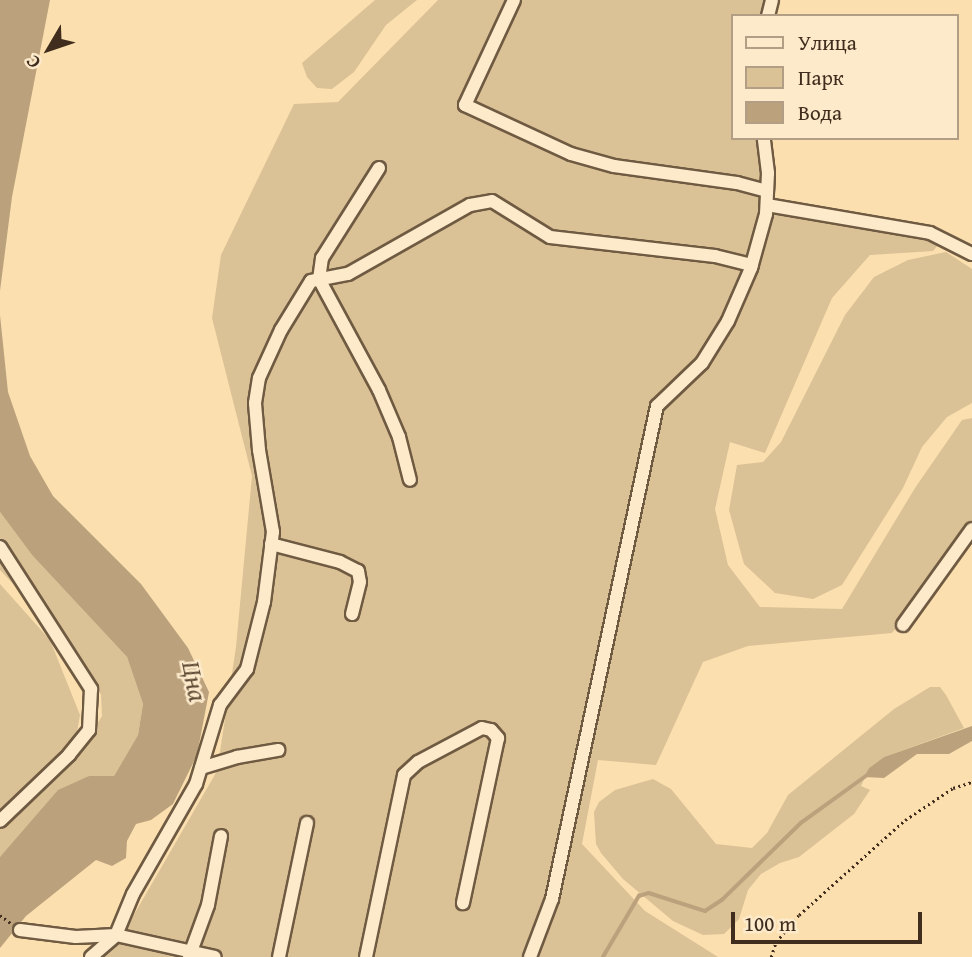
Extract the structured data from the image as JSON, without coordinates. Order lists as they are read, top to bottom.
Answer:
{
  "water": ["Цна"],
  "legend": ["Улица", "Парк", "Вода"],
  "scale_bar": "100 m",
  "north": "bottom left"
}
